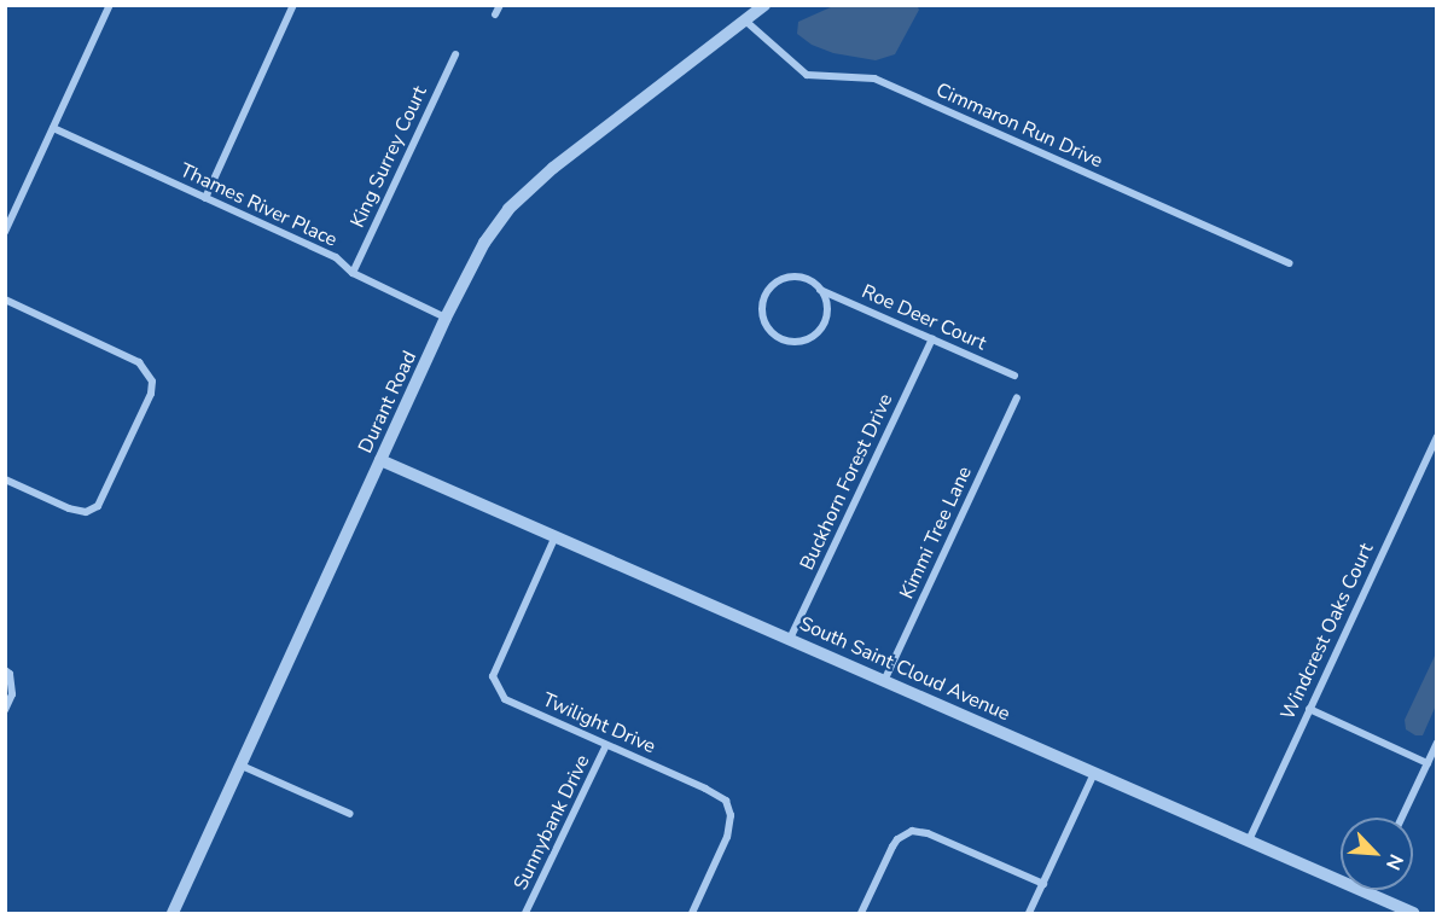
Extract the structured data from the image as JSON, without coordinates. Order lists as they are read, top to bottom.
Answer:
{
  "streets": {
    "street": [
      "Cimmaron Run Drive",
      "King Surrey Court",
      "Thames River Place",
      "Roe Deer Court",
      "Durant Road",
      "Buckhorn Forest Drive",
      "Kimmi Tree Lane",
      "Windcrest Oaks Court",
      "South Saint Cloud Avenue",
      "Twilight Drive",
      "Sunnybank Drive"
    ]
  },
  "crossings": [
    ["Cimmaron Run Drive", "Durant Road"],
    ["King Surrey Court", "Thames River Place"],
    ["Thames River Place", "Durant Road"],
    ["Roe Deer Court", "Buckhorn Forest Drive"],
    ["Durant Road", "South Saint Cloud Avenue"],
    ["Buckhorn Forest Drive", "South Saint Cloud Avenue"],
    ["Kimmi Tree Lane", "South Saint Cloud Avenue"],
    ["Windcrest Oaks Court", "South Saint Cloud Avenue"],
    ["South Saint Cloud Avenue", "Twilight Drive"],
    ["Twilight Drive", "Sunnybank Drive"]
  ],
  "north": "bottom right"
}
